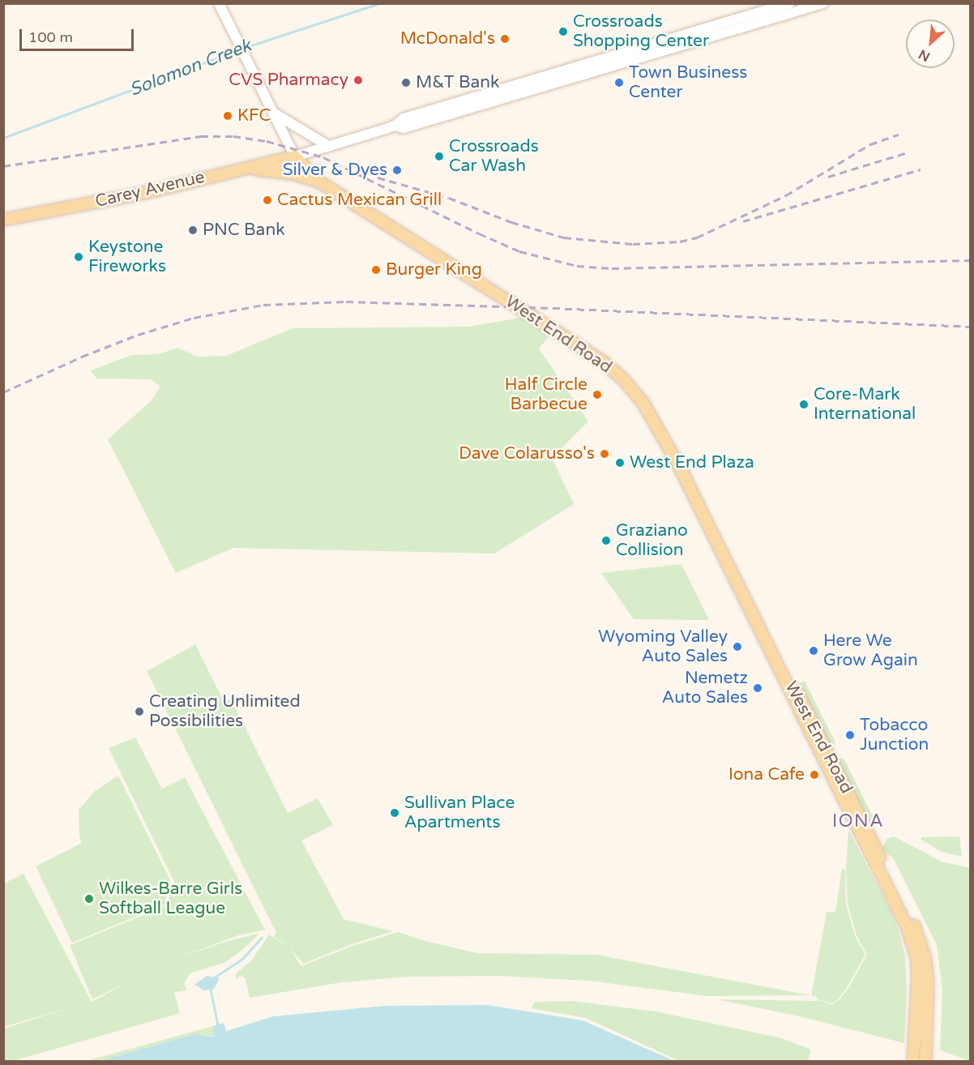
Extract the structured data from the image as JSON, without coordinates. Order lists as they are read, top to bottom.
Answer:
{
  "streets": {
    "main road": ["Carey Avenue", "West End Road"]
  },
  "crossings": [
    ["Carey Avenue", "West End Road"]
  ],
  "districts": ["IONA"],
  "water": ["Solomon Creek"],
  "places": [
    "Crossroads Shopping Center",
    "McDonald's",
    "CVS Pharmacy",
    "M&T Bank",
    "Town Business Center",
    "KFC",
    "Crossroads Car Wash",
    "Silver & Dyes",
    "Cactus Mexican Grill",
    "PNC Bank",
    "Keystone Fireworks",
    "Burger King",
    "Half Circle Barbecue",
    "Core-Mark International",
    "Dave Colarusso's",
    "West End Plaza",
    "Graziano Collision",
    "Wyoming Valley Auto Sales",
    "Here We Grow Again",
    "Nemetz Auto Sales",
    "Creating Unlimited Possibilities",
    "Tobacco Junction",
    "Iona Cafe",
    "Sullivan Place Apartments",
    "Wilkes-Barre Girls Softball League"
  ],
  "scale_bar": "100 m",
  "north": "bottom left"
}
